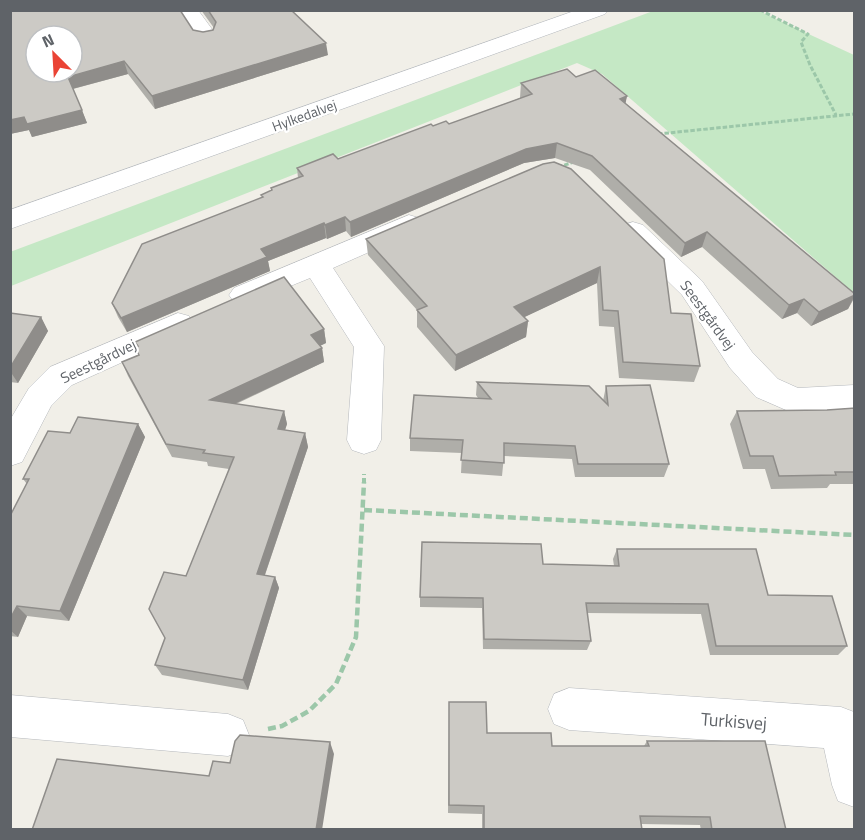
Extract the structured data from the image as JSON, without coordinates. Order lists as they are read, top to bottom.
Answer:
{
  "streets": {
    "street": ["Hylkedalvej", "Seestgårdvej", "Turkisvej"]
  },
  "north": "top left"
}
